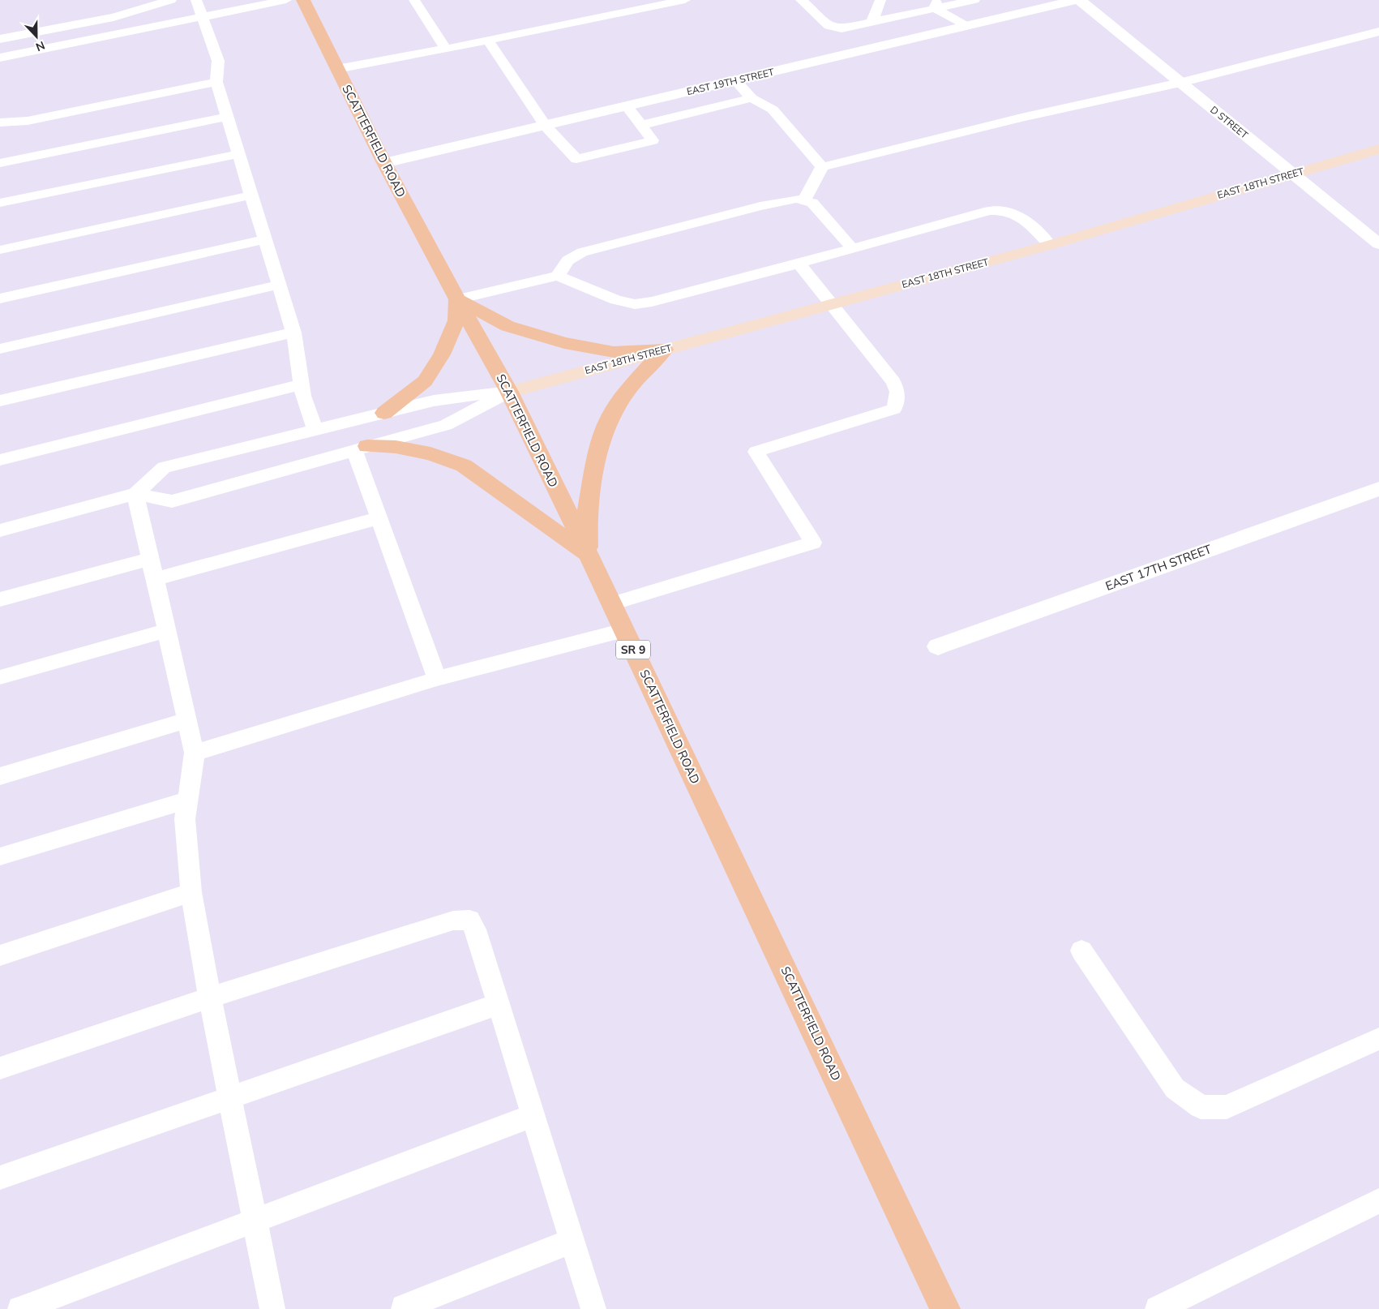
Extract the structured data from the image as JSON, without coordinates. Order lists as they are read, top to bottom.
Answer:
{
  "streets": {
    "main road": ["SCATTERFIELD ROAD", "SR 9"],
    "street": [
      "EAST 19TH STREET",
      "D STREET",
      "EAST 18TH STREET",
      "EAST 17TH STREET"
    ]
  },
  "crossings": [
    ["EAST 19TH STREET", "D STREET"],
    ["EAST 19TH STREET", "SCATTERFIELD ROAD"],
    ["D STREET", "EAST 18TH STREET"],
    ["SCATTERFIELD ROAD", "EAST 18TH STREET"]
  ],
  "north": "bottom"
}
